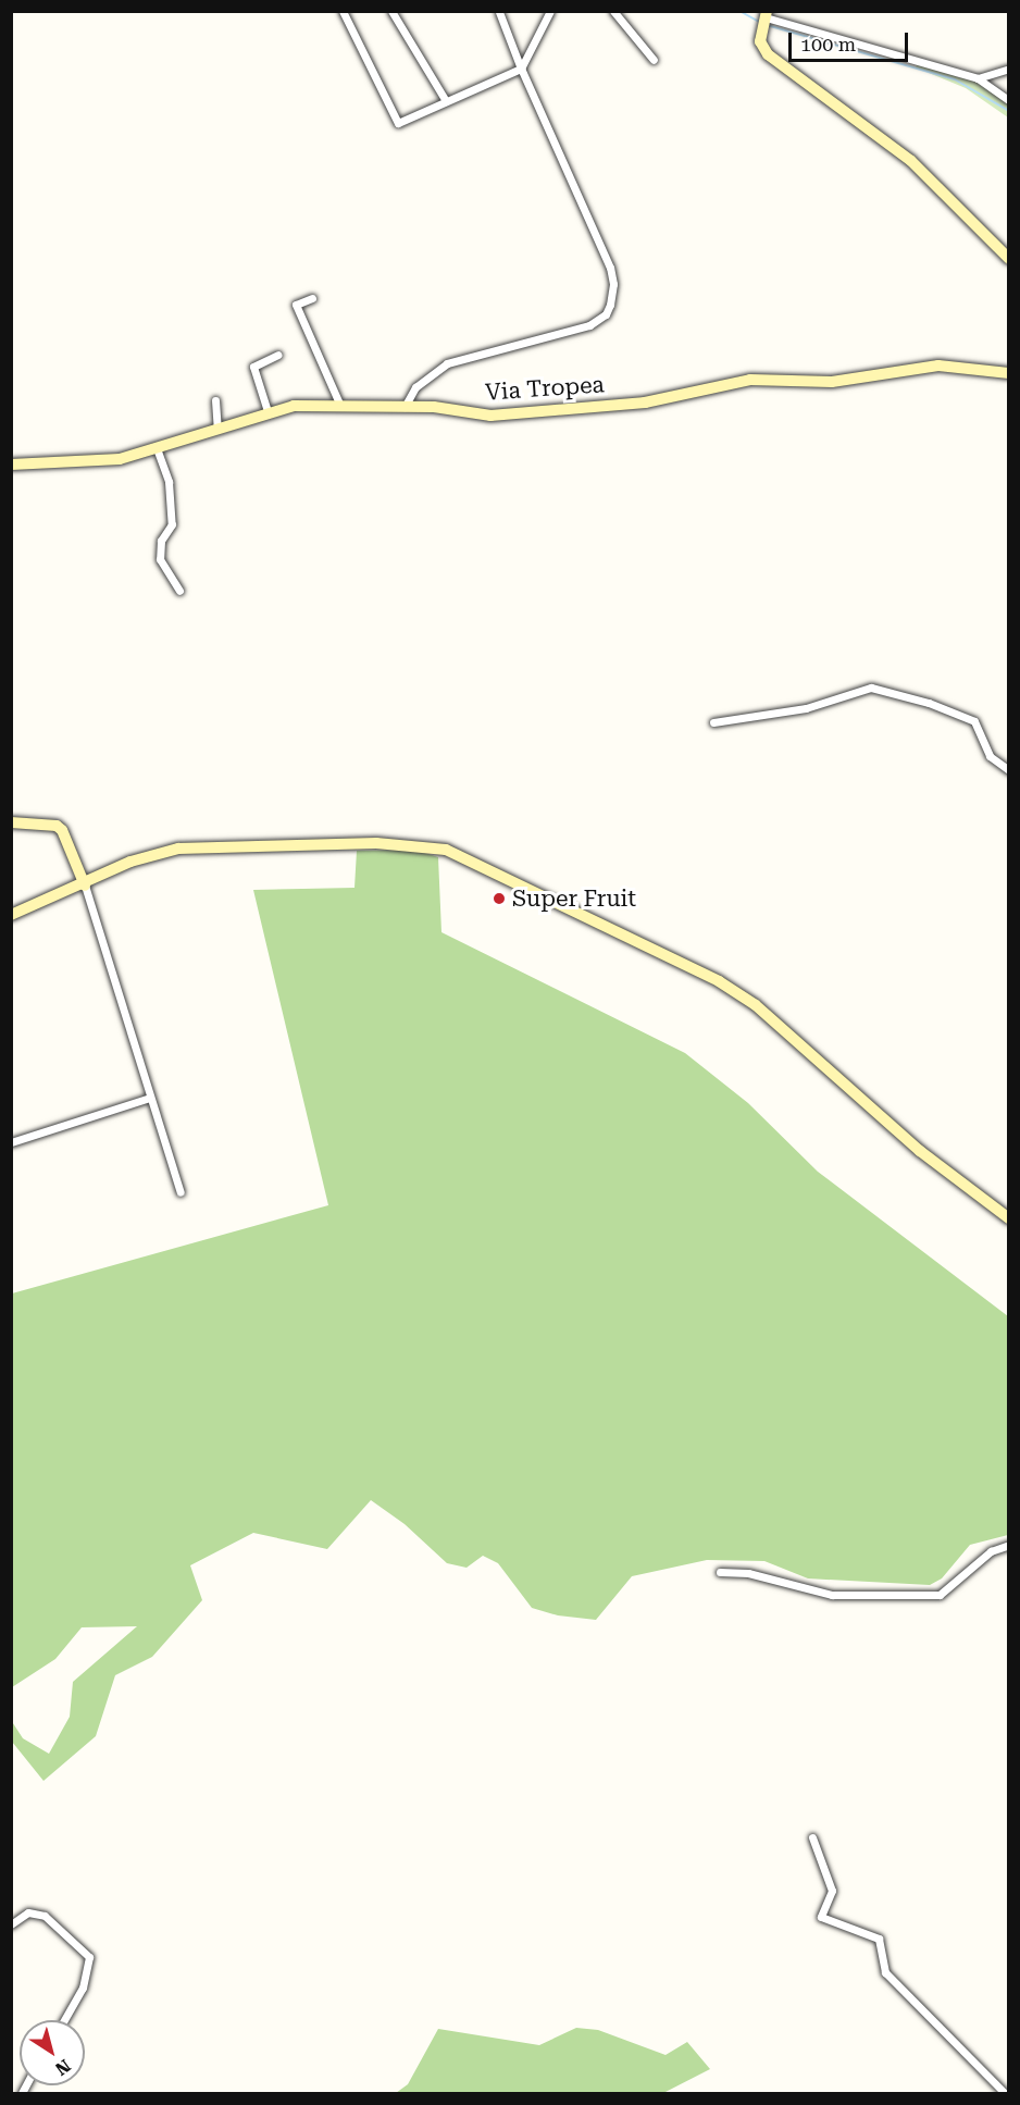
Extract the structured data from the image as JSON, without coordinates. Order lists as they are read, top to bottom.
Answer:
{
  "streets": {
    "street": ["Via Tropea"]
  },
  "places": ["Super Fruit"],
  "scale_bar": "100 m",
  "north": "bottom right"
}
